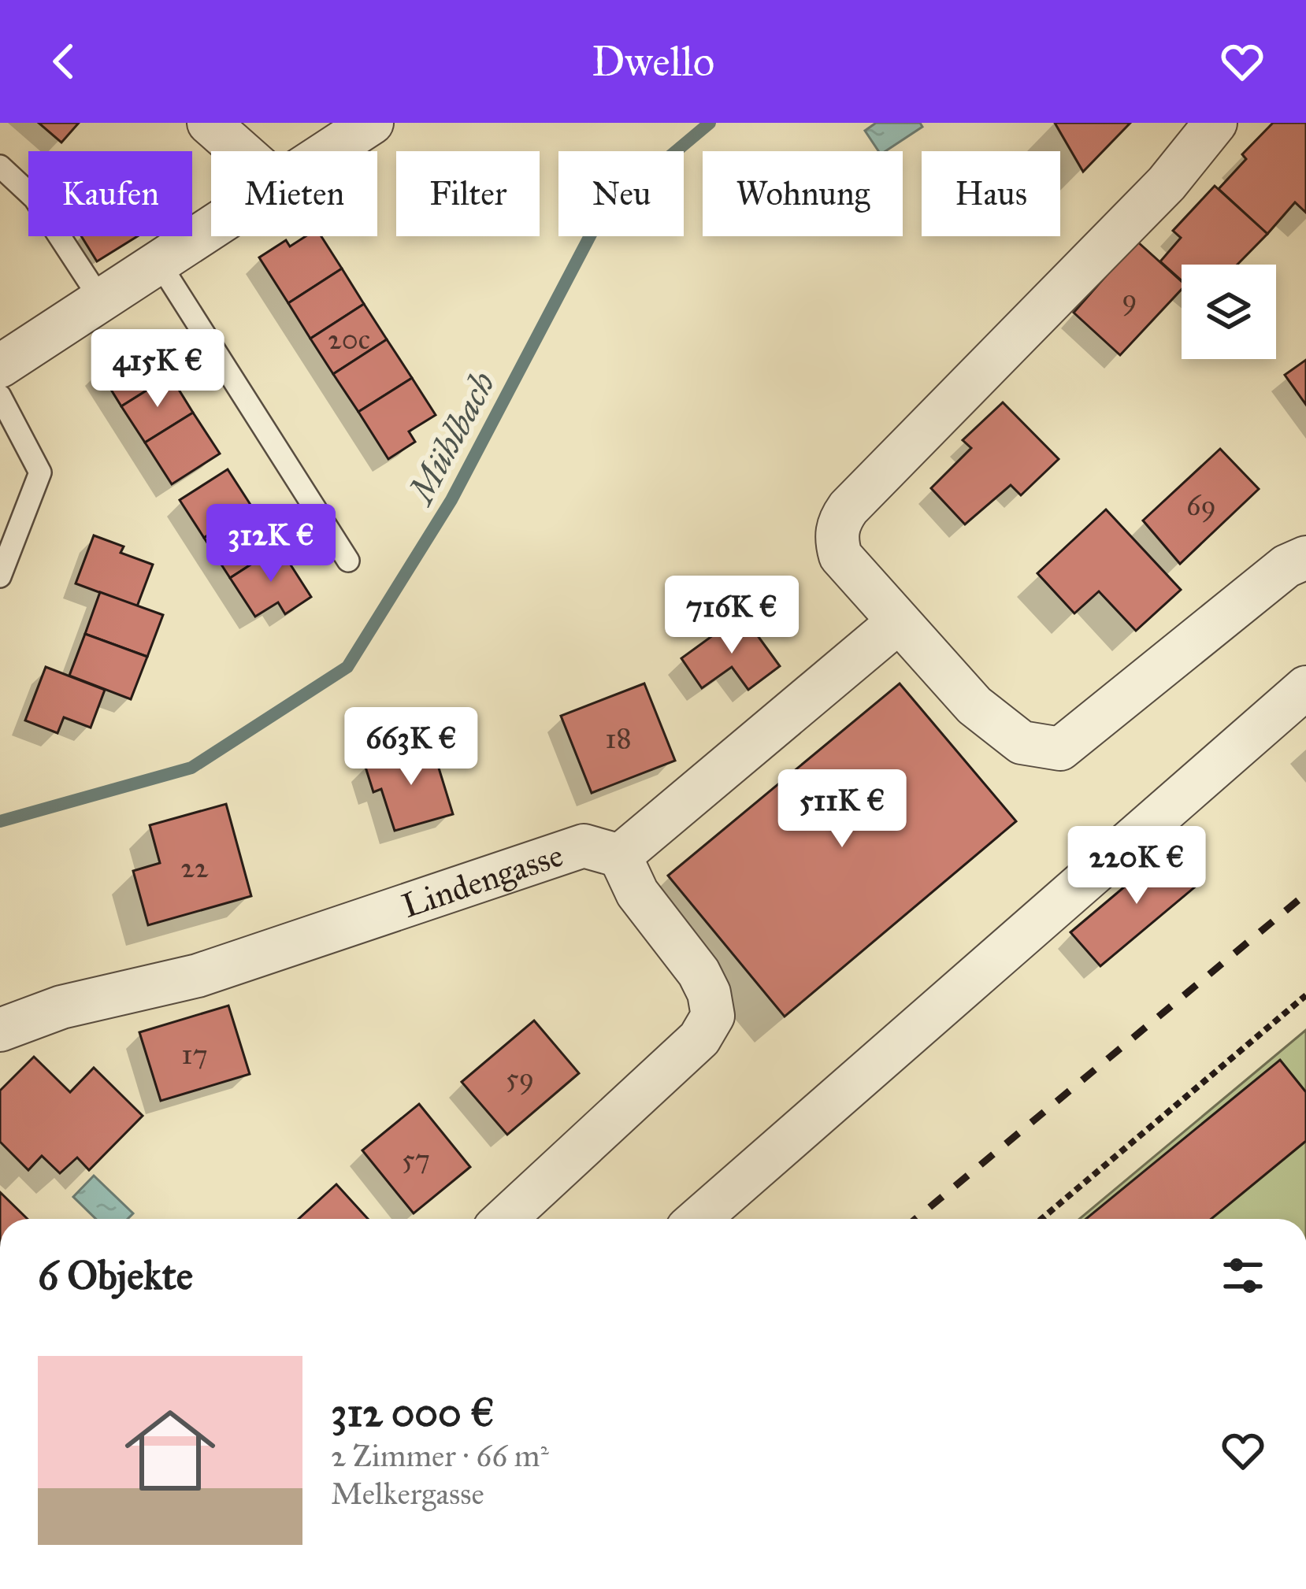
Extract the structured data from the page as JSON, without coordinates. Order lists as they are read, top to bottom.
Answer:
{
  "streets": {
    "street": ["Lindengasse"]
  },
  "water": ["Mühlbach"],
  "house_numbers": [
    "9",
    "20c",
    "69",
    "18",
    "22",
    "17",
    "59",
    "57"
  ],
  "page": {
    "header": "Dwello",
    "chip": [
      "Kaufen",
      "Mieten",
      "Filter",
      "Neu",
      "Wohnung",
      "Haus"
    ],
    "price": [
      "415K €",
      "312K €",
      "716K €",
      "663K €",
      "511K €",
      "220K €"
    ],
    "heading": "6 Objekte",
    "list": [
      {
        "name": "312 000 €",
        "note": "2 Zimmer · 66 m² · Melkergasse"
      }
    ]
  }
}
